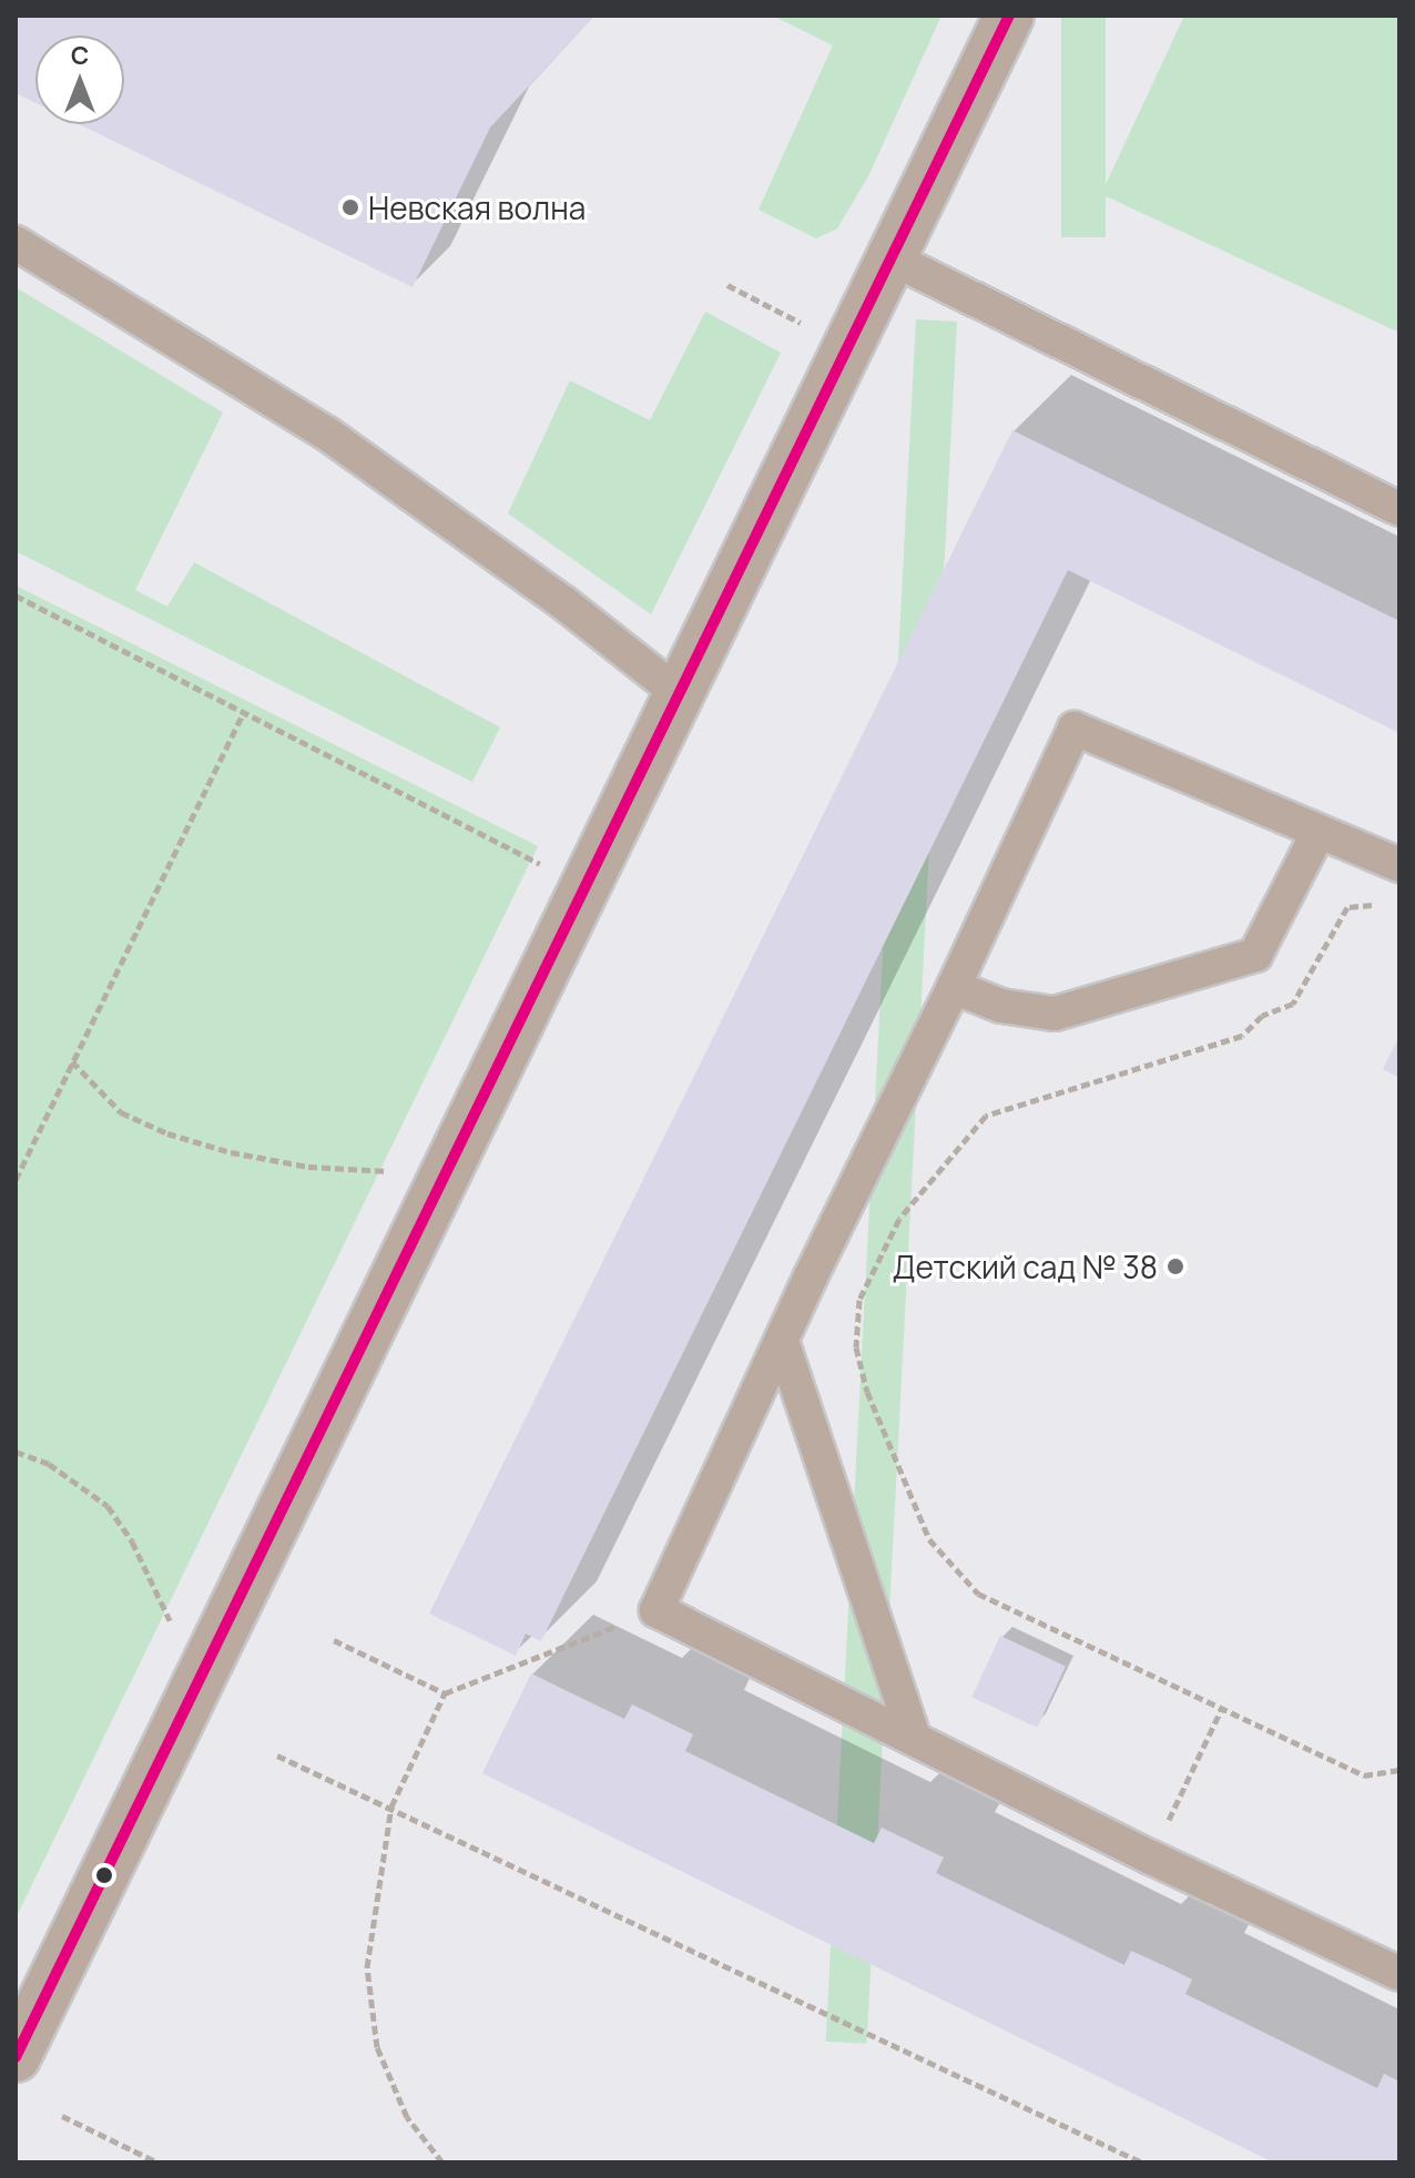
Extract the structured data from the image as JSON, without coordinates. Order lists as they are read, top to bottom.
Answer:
{
  "places": ["Невская волна", "Детский сад № 38"],
  "north": "top"
}
